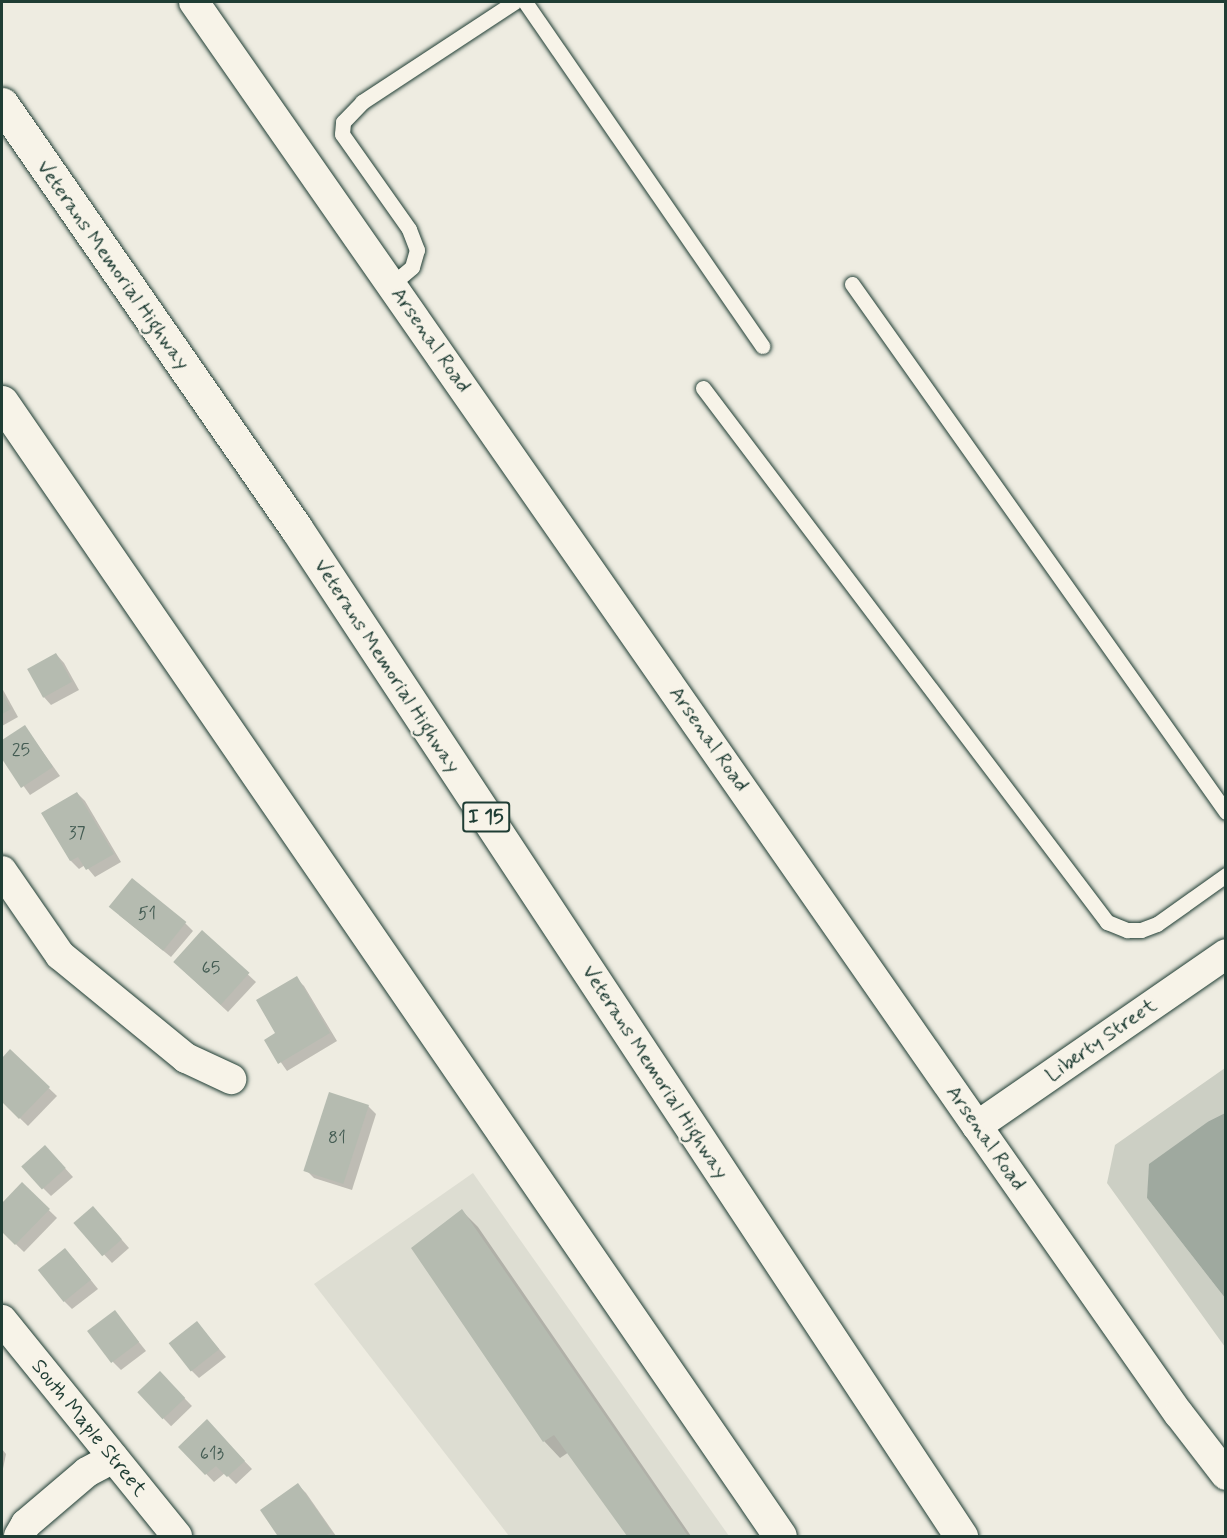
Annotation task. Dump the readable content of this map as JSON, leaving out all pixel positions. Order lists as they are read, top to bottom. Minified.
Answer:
{"streets":{"highway":["Veterans Memorial Highway","I 15"],"street":["Arsenal Road","Liberty Street","South Maple Street"]},"crossings":[["Arsenal Road","Liberty Street"]],"house_numbers":["25","37","51","65","81","613"]}
